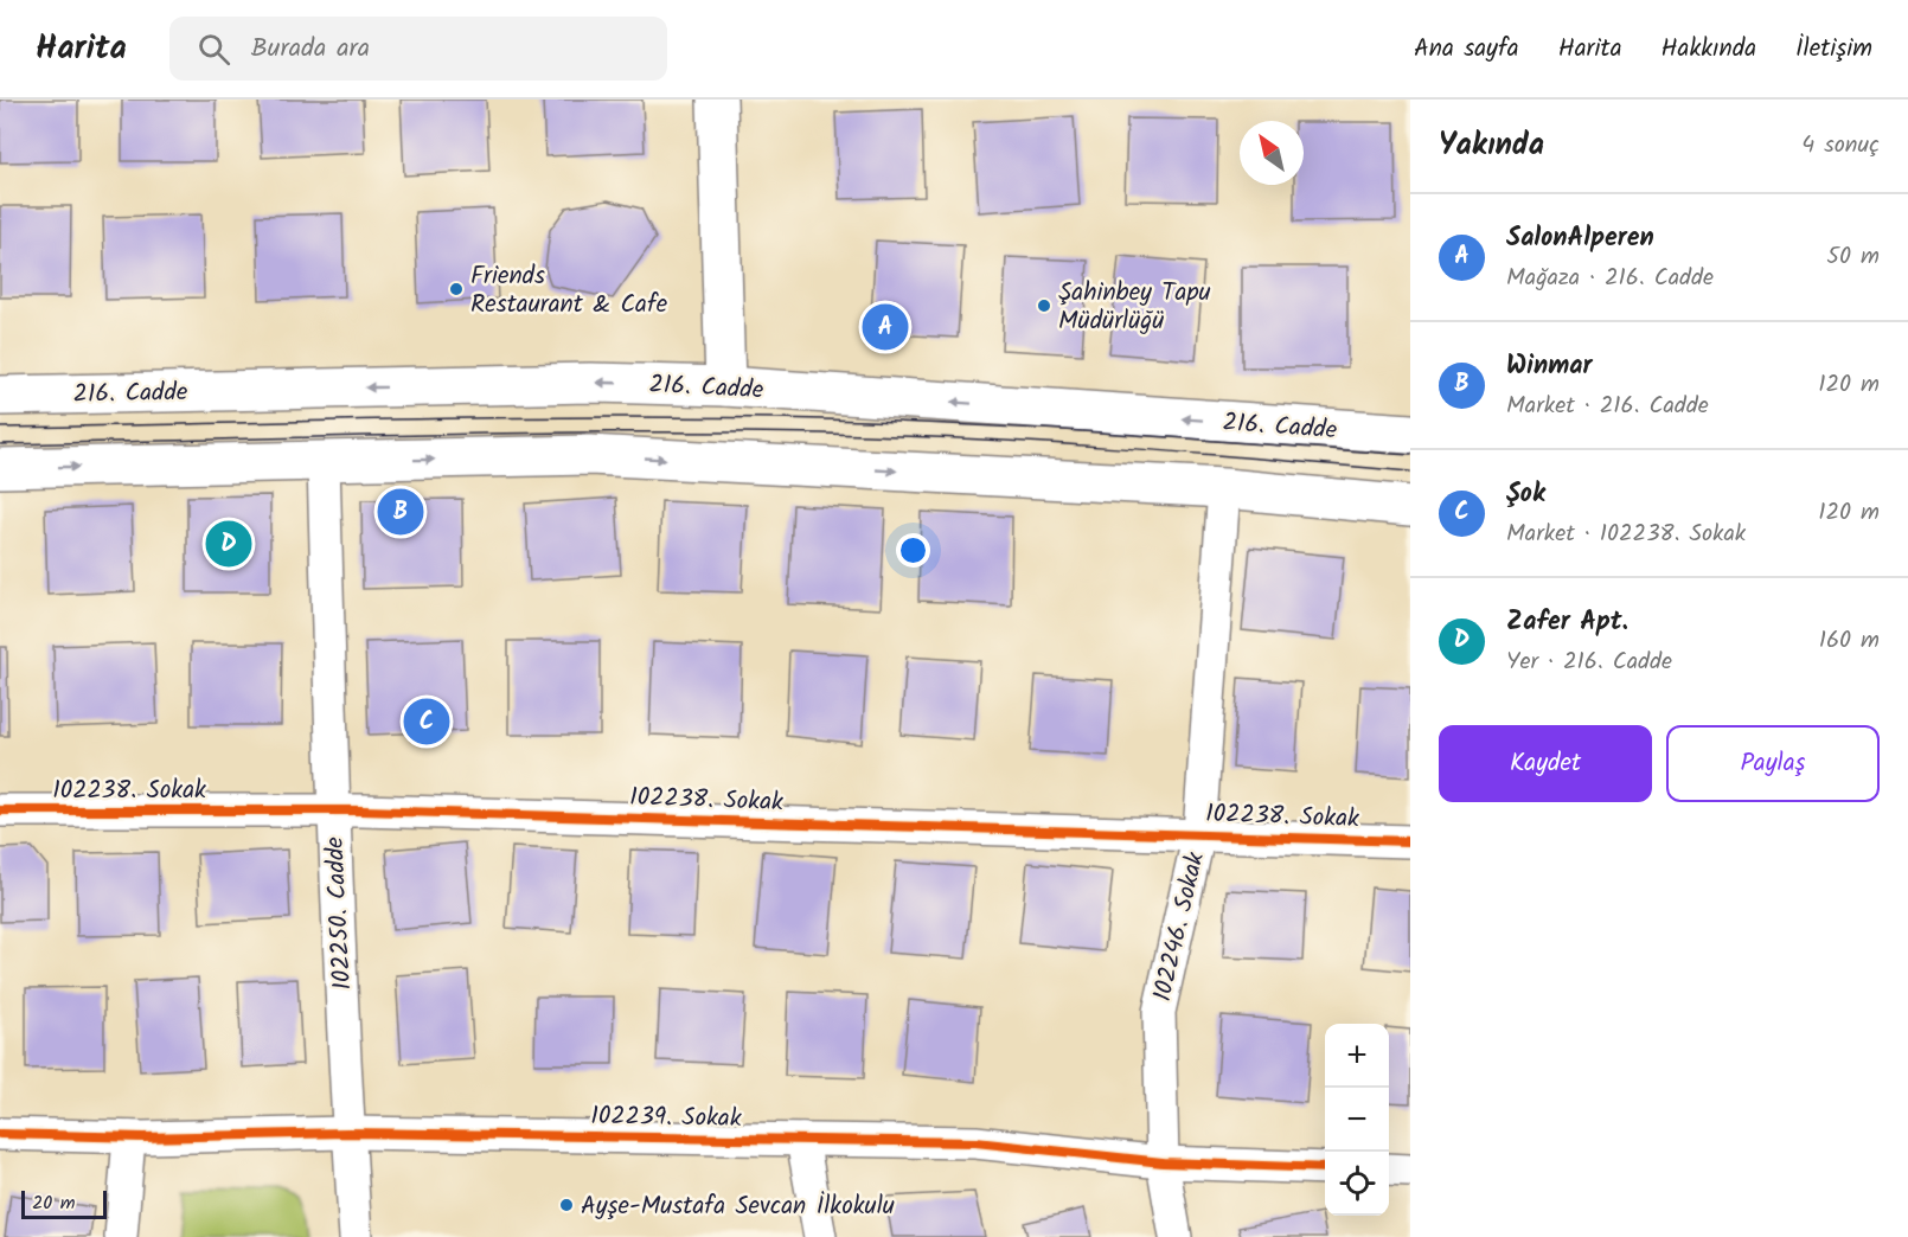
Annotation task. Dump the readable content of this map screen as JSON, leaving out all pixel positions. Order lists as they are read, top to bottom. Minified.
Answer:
{"streets":{"main road":["216. Cadde"],"street":["102238. Sokak","102250. Cadde","102246. Sokak","102239. Sokak"]},"crossings":[["102238. Sokak","102250. Cadde"],["102238. Sokak","102246. Sokak"],["102250. Cadde","102239. Sokak"],["102246. Sokak","102239. Sokak"]],"places":["Friends Restaurant & Cafe","Şahinbey Tapu Müdürlüğü","Ayşe-Mustafa Sevcan İlkokulu"],"scale_bar":"20 m","north":"top left","page":{"header":"Harita","search":"Burada ara","nav":["Ana sayfa","Harita","Hakkında","İletişim"],"heading":["Yakında","4 sonuç"],"list":[{"mark":"A","name":"SalonAlperen","note":"Mağaza · 216. Cadde","value":"50 m"},{"mark":"B","name":"Winmar","note":"Market · 216. Cadde","value":"120 m"},{"mark":"C","name":"Şok","note":"Market · 102238. Sokak","value":"120 m"},{"mark":"D","name":"Zafer Apt.","note":"Yer · 216. Cadde","value":"160 m"}],"pins":["A","B","D","C"],"buttons":["Kaydet","Paylaş"],"map_buttons":["+","−"],"scale":"20 m"}}
